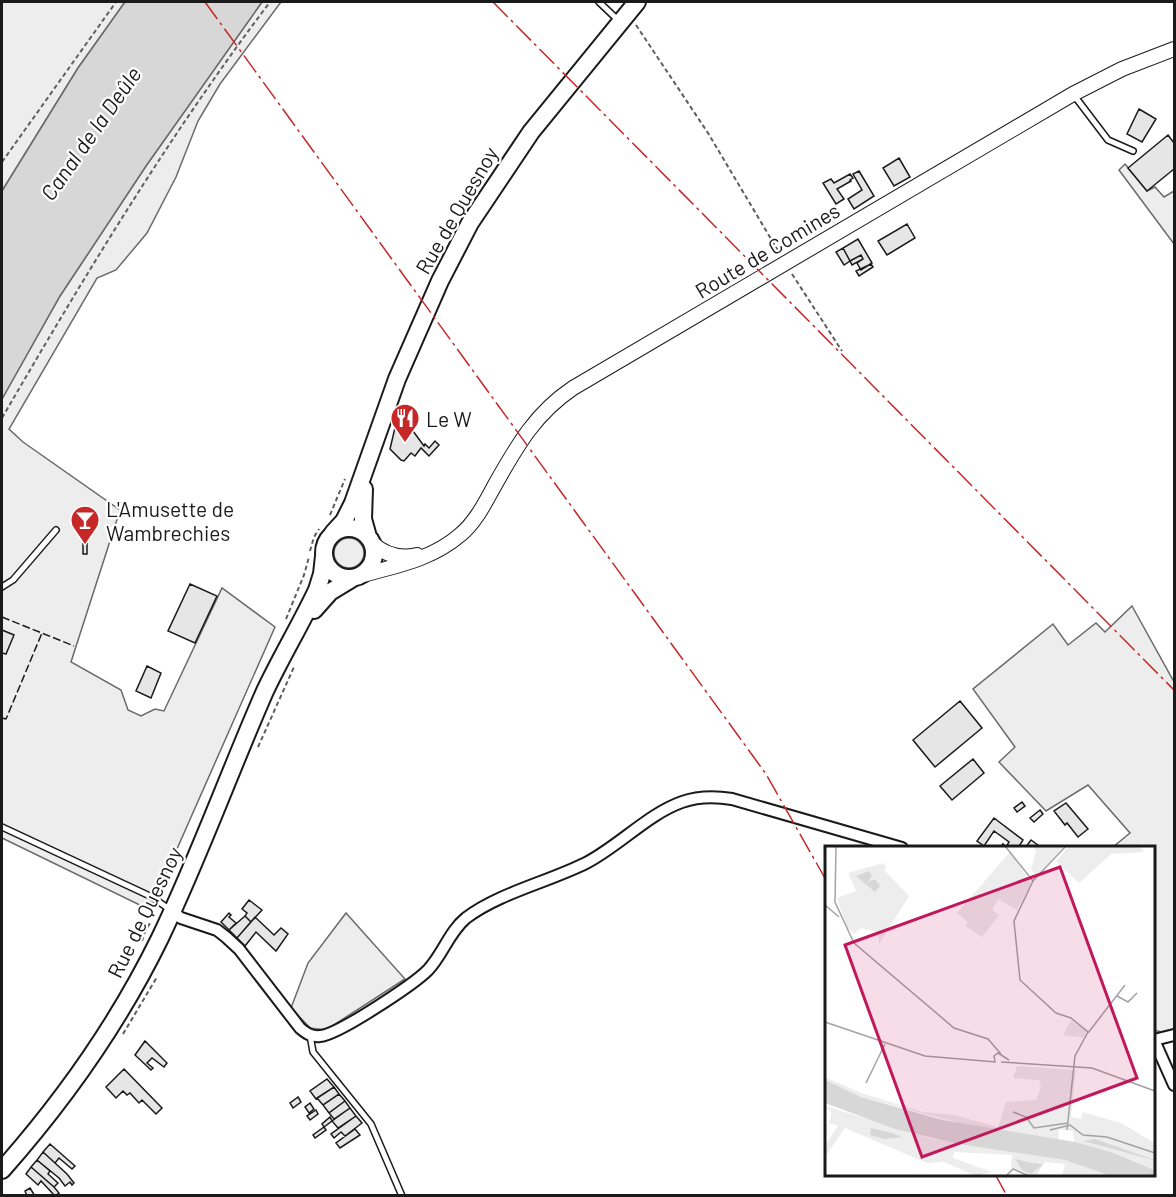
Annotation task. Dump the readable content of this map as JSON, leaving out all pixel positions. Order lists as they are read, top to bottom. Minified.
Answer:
{"streets":{"main road":["Rue de Quesnoy"],"street":["Route de Comines"]},"crossings":[["Rue de Quesnoy","Route de Comines"]],"water":["Canal de la Deûle"],"places":{"restaurant":["Le W"],"bar":["L'Amusette de Wambrechies"]}}
